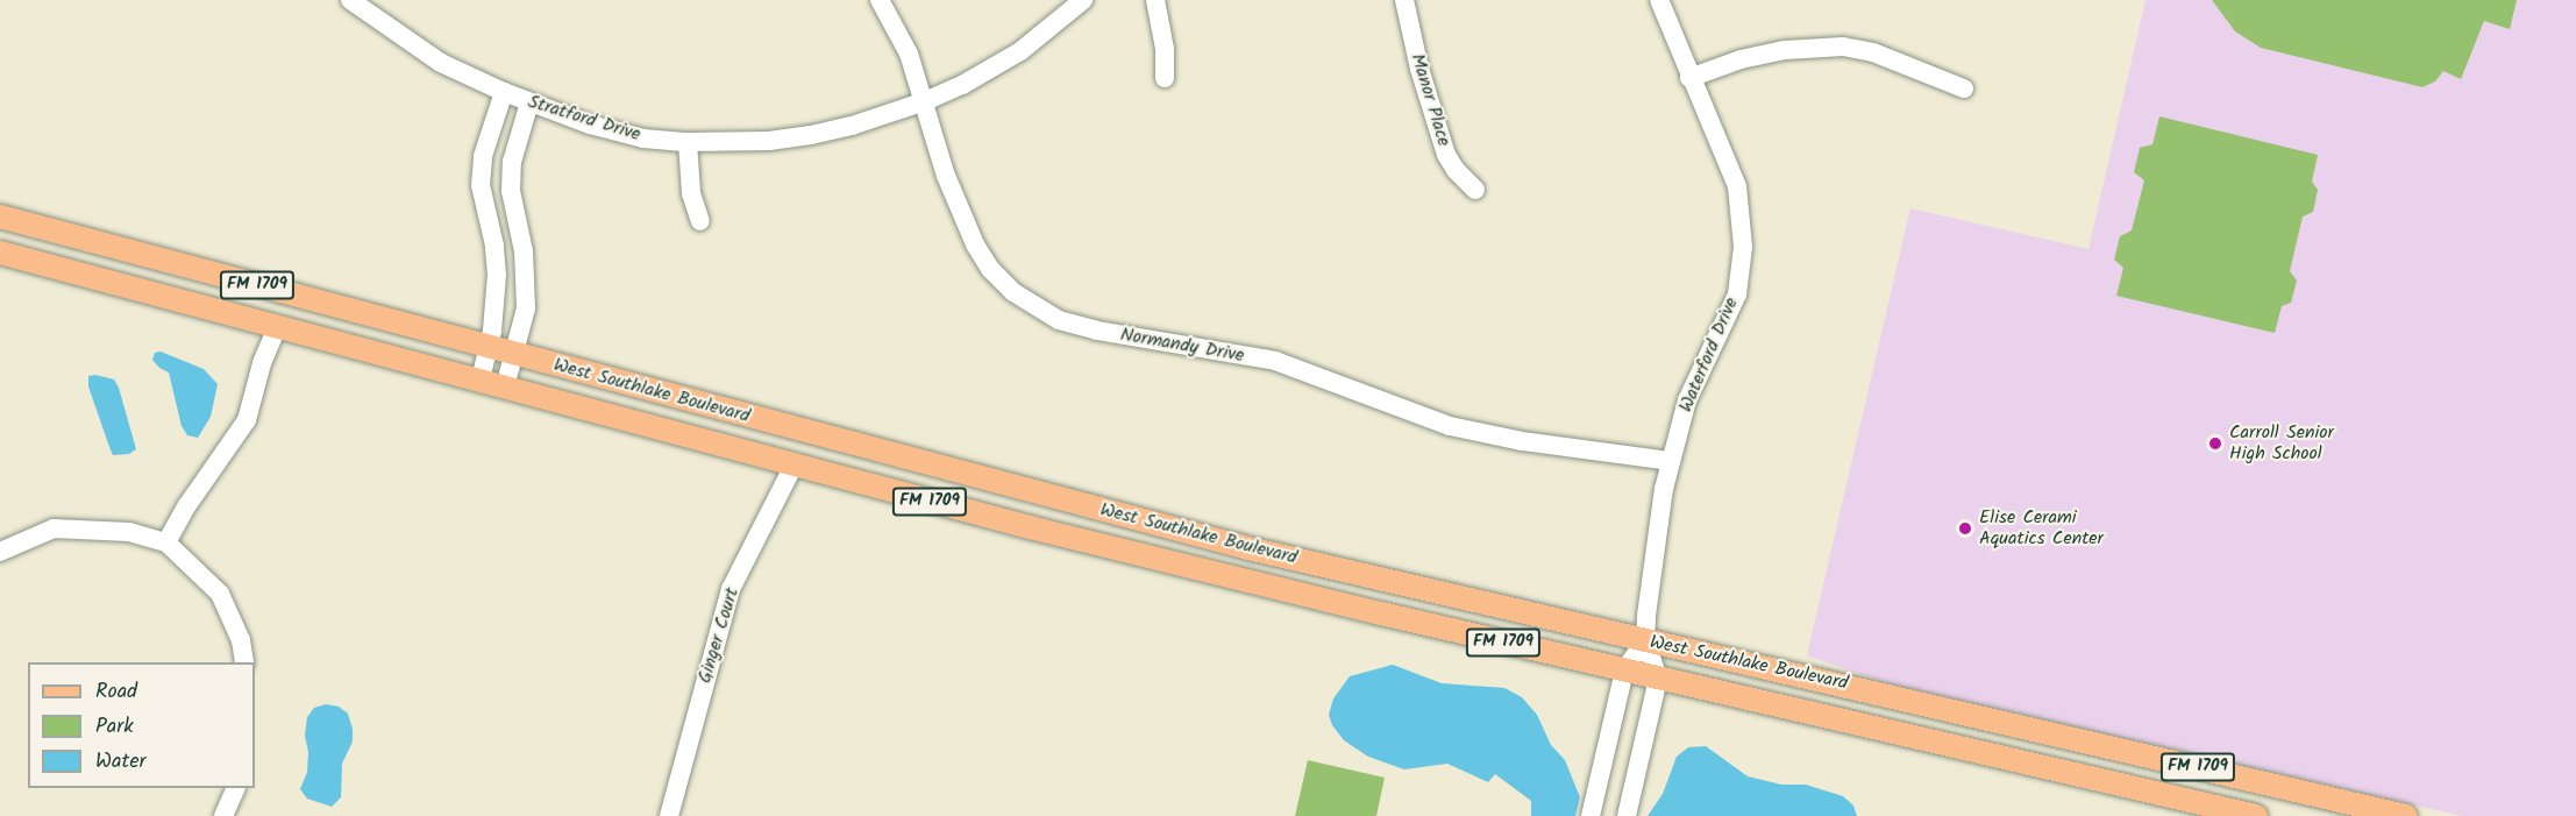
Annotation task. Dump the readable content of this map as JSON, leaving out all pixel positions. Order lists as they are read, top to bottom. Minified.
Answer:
{"streets":{"main road":["FM 1709","West Southlake Boulevard"],"street":["Manor Place","Stratford Drive","Normandy Drive","Waterford Drive","Ginger Court"]},"crossings":[["Stratford Drive","Normandy Drive"],["Normandy Drive","Waterford Drive"],["Waterford Drive","West Southlake Boulevard"],["West Southlake Boulevard","Ginger Court"]],"places":["Carroll Senior High School","Elise Cerami Aquatics Center"],"legend":["Road","Park","Water"]}
